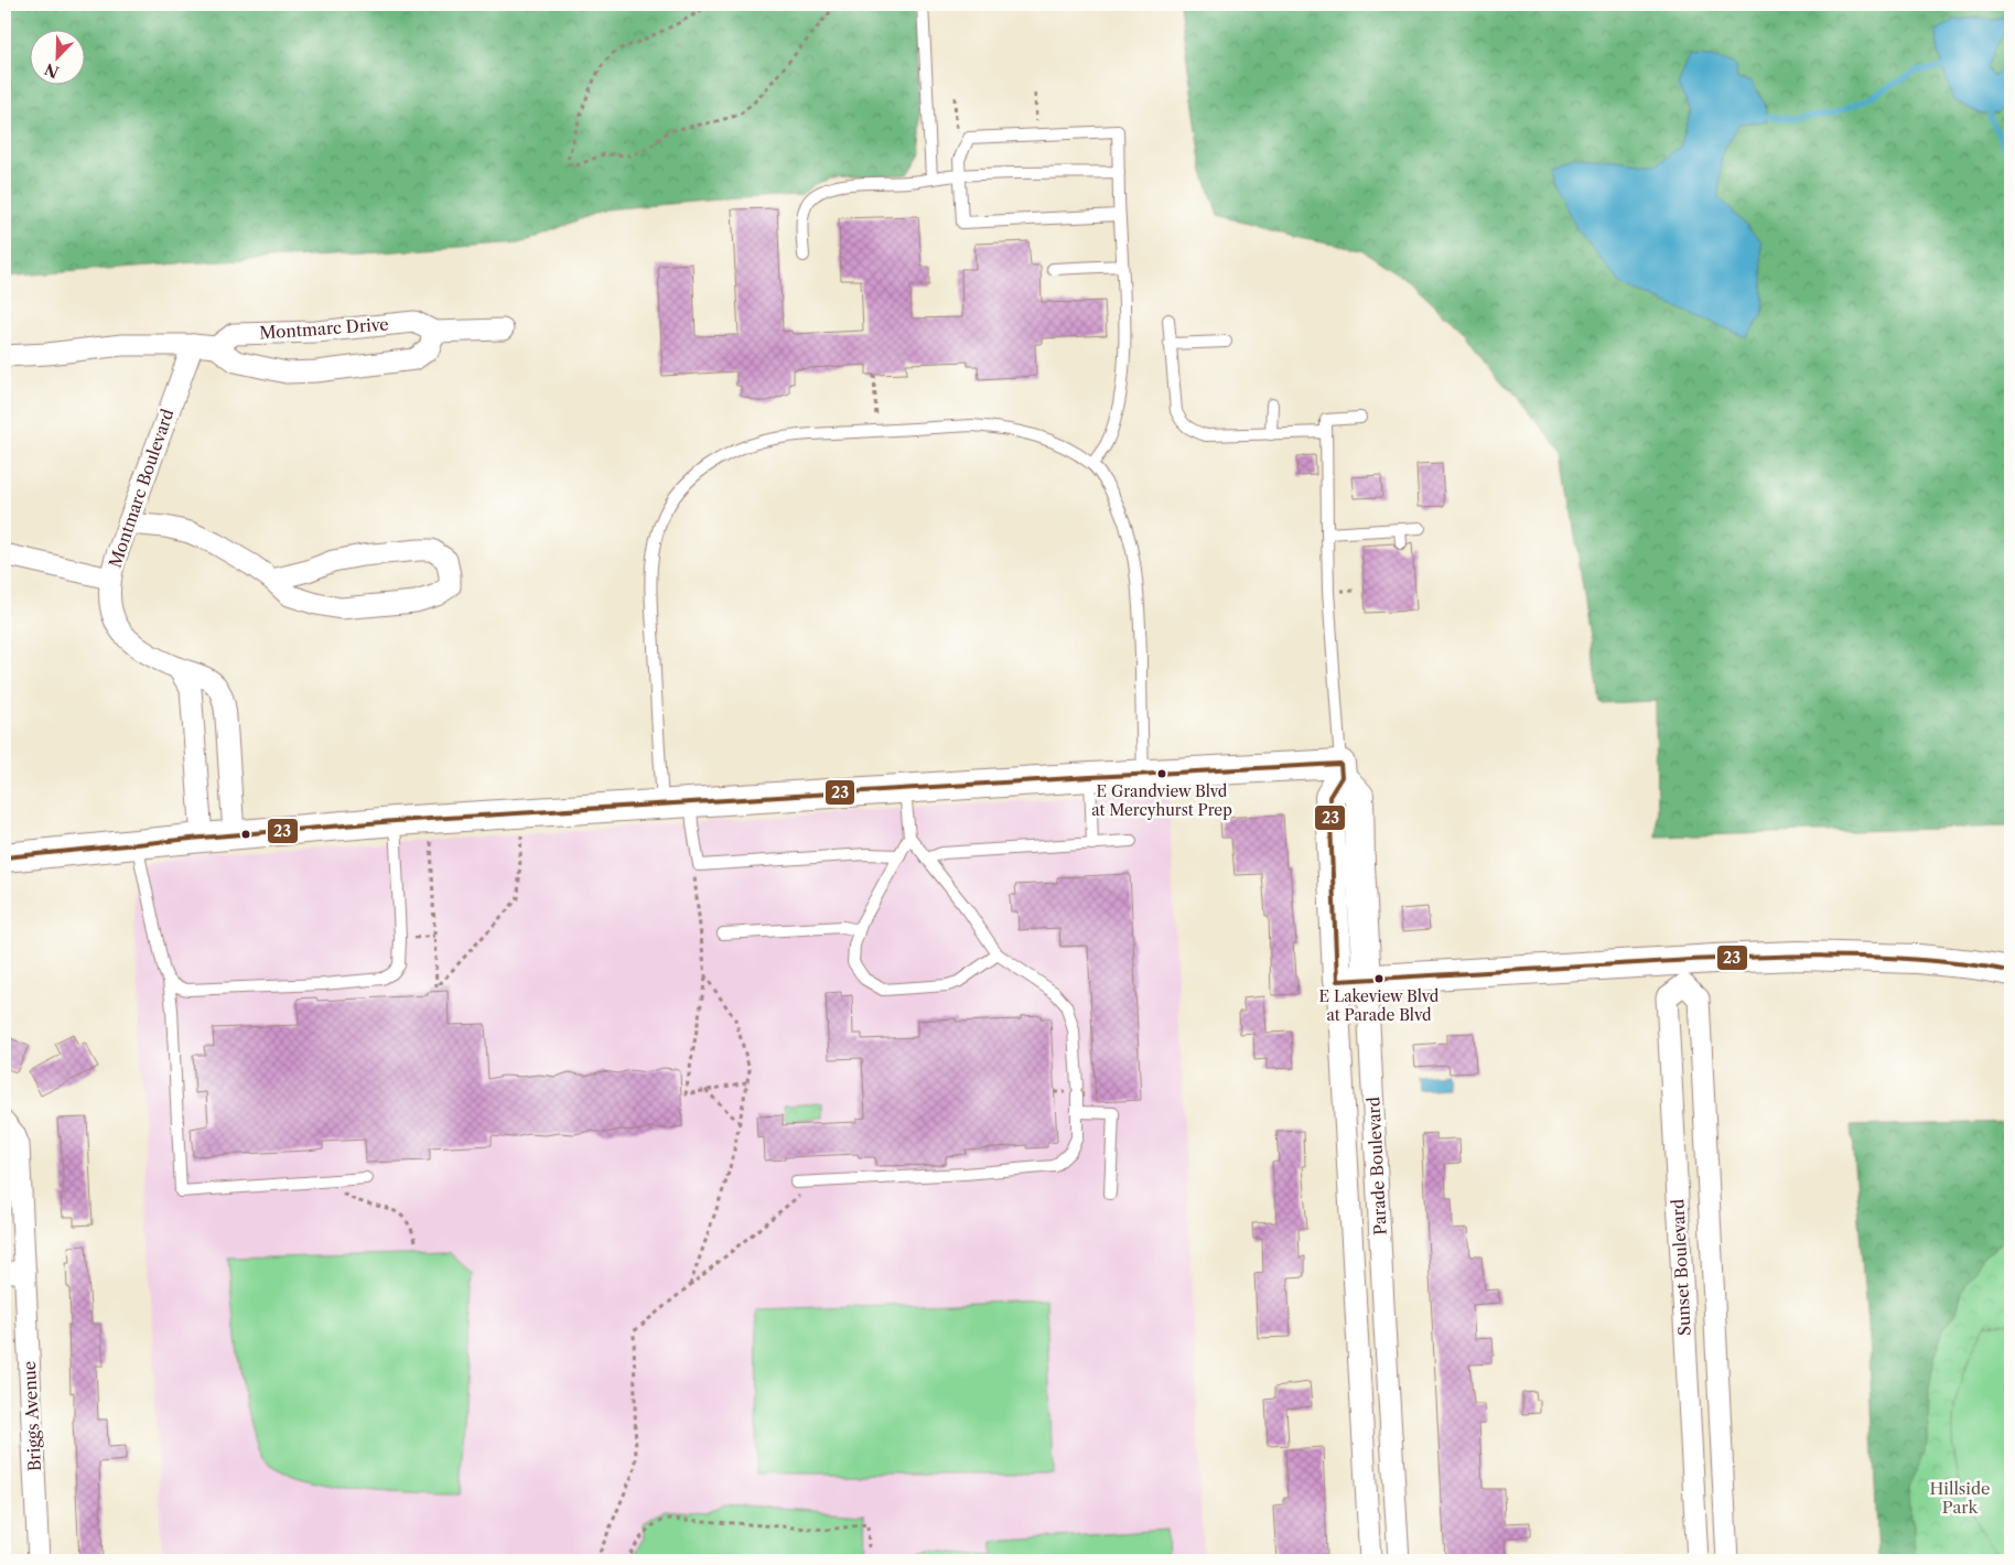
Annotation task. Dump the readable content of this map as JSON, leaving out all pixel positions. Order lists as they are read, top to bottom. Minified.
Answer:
{"streets":{"street":["Montmarc Drive","Montmarc Boulevard","Parade Boulevard","Sunset Boulevard","Briggs Avenue"]},"crossings":[["Montmarc Drive","Montmarc Boulevard"]],"parks":["Hillside Park"],"places":["E Grandview Blvd at Mercyhurst Prep","E Lakeview Blvd at Parade Blvd"],"lines":["transit line 23"],"north":"bottom left"}
